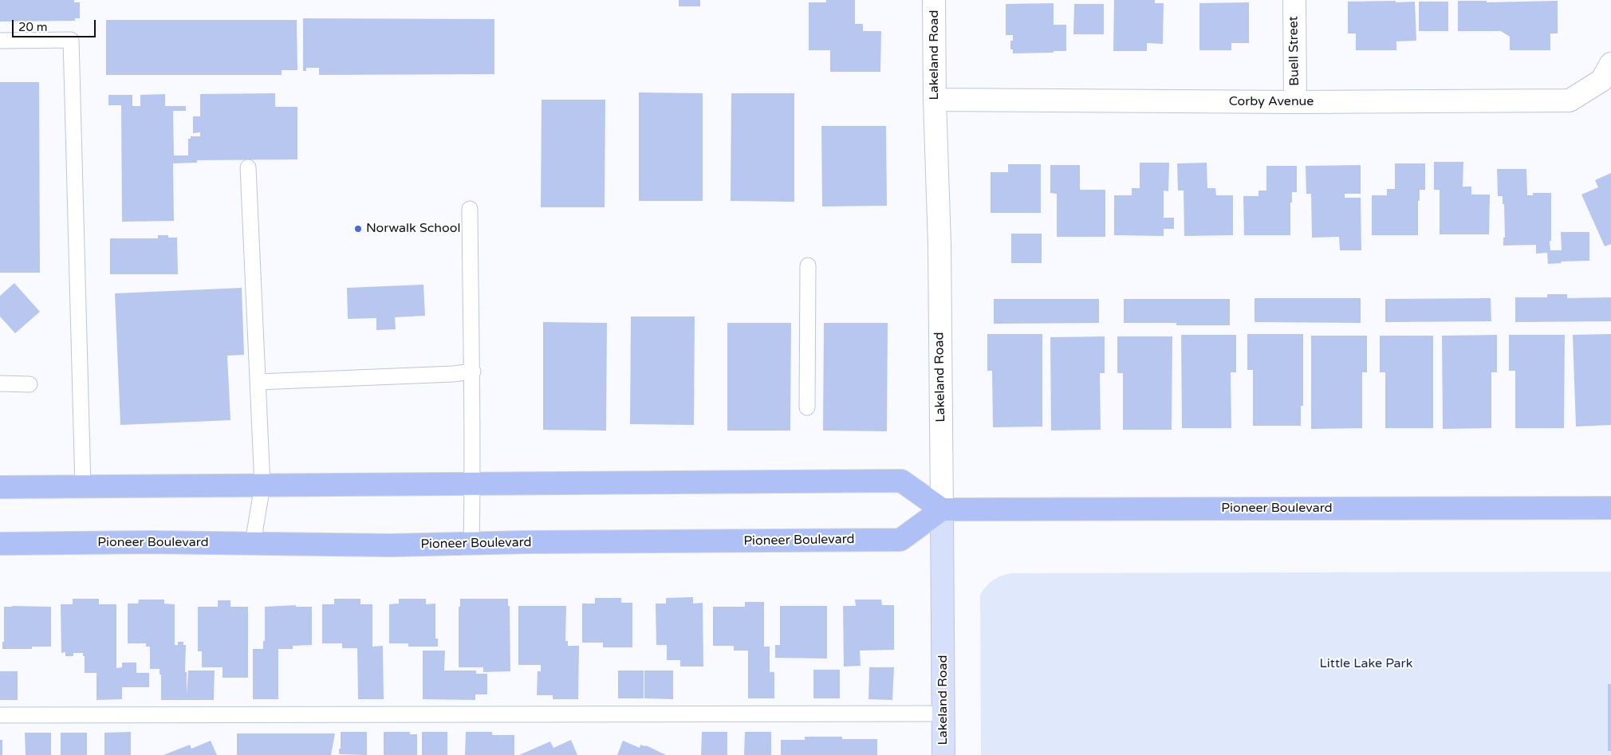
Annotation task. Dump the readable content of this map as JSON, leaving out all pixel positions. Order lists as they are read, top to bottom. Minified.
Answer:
{"streets":{"main road":["Pioneer Boulevard"],"street":["Buell Street","Lakeland Road","Corby Avenue"]},"crossings":[["Buell Street","Corby Avenue"],["Lakeland Road","Corby Avenue"],["Lakeland Road","Pioneer Boulevard"]],"parks":["Little Lake Park"],"places":["Norwalk School"],"scale_bar":"20 m"}
